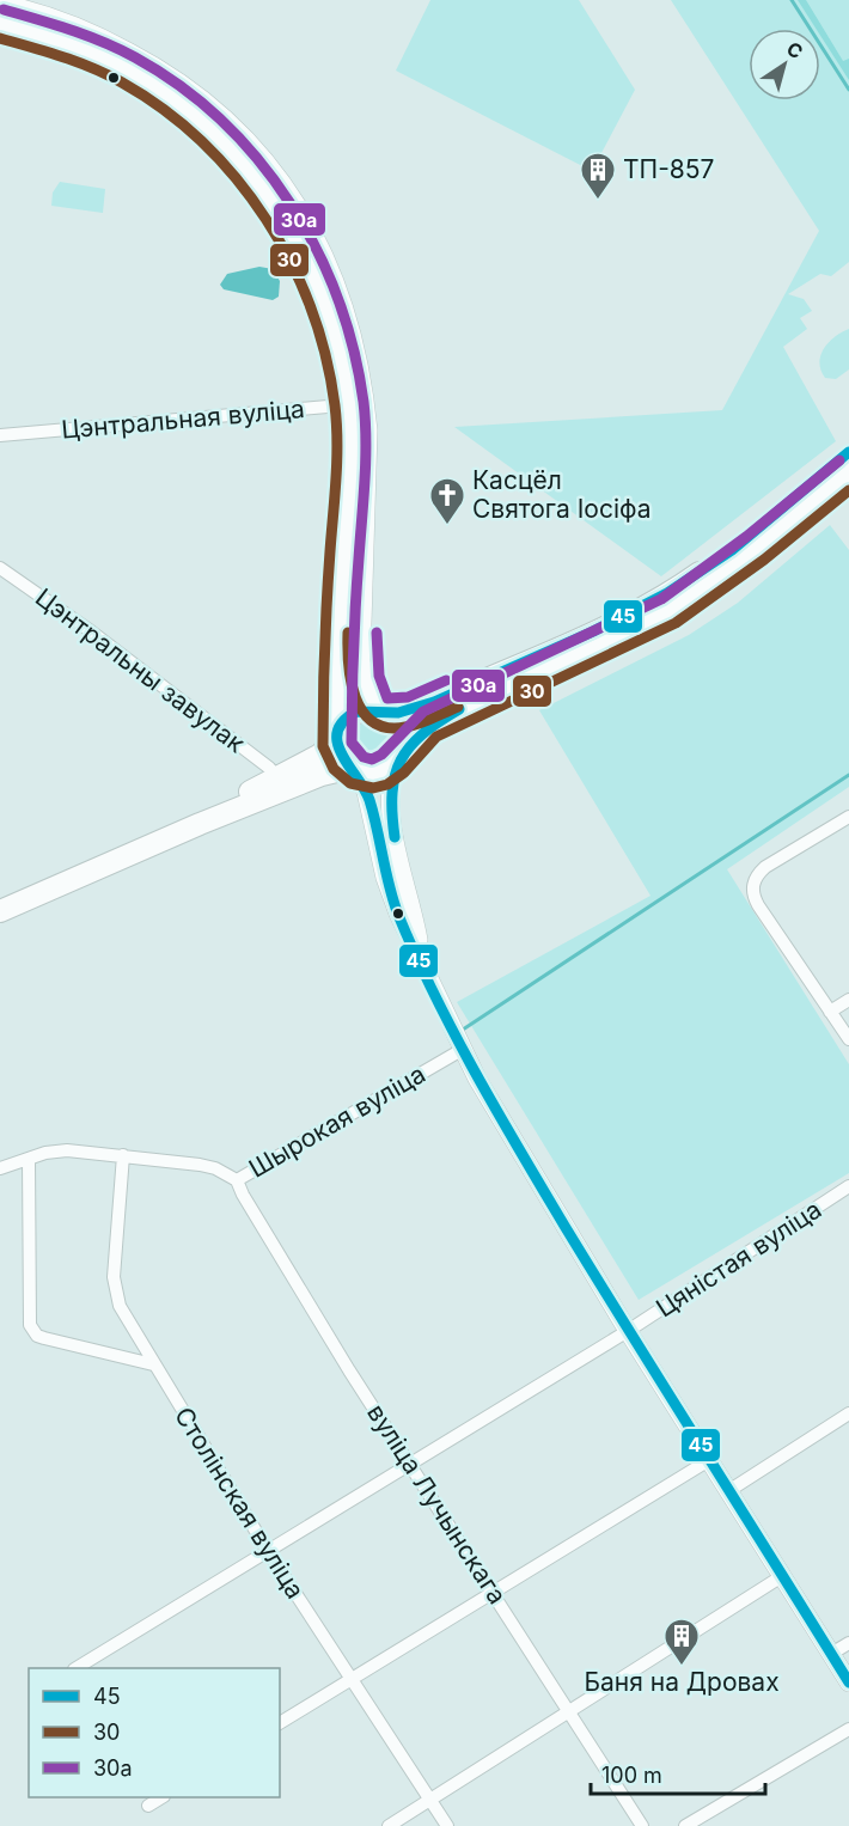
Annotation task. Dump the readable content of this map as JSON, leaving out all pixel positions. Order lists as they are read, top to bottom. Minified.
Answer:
{"streets":{"street":["Цэнтральная вуліца","Цэнтральны завулак","Шырокая вуліца","Цяністая вуліца","Столінская вуліца","вуліца Лучынскага"]},"crossings":[["Шырокая вуліца","Столінская вуліца"],["Шырокая вуліца","вуліца Лучынскага"],["Цяністая вуліца","Столінская вуліца"],["Цяністая вуліца","вуліца Лучынскага"]],"places":{"building":["ТП-857","Баня на Дровах"],"church":["Касцёл Святога Іосіфа"]},"lines":["transit line 30а","transit line 30","transit line 45"],"legend":["45","30","30а"],"scale_bar":"100 m","north":"top right"}
